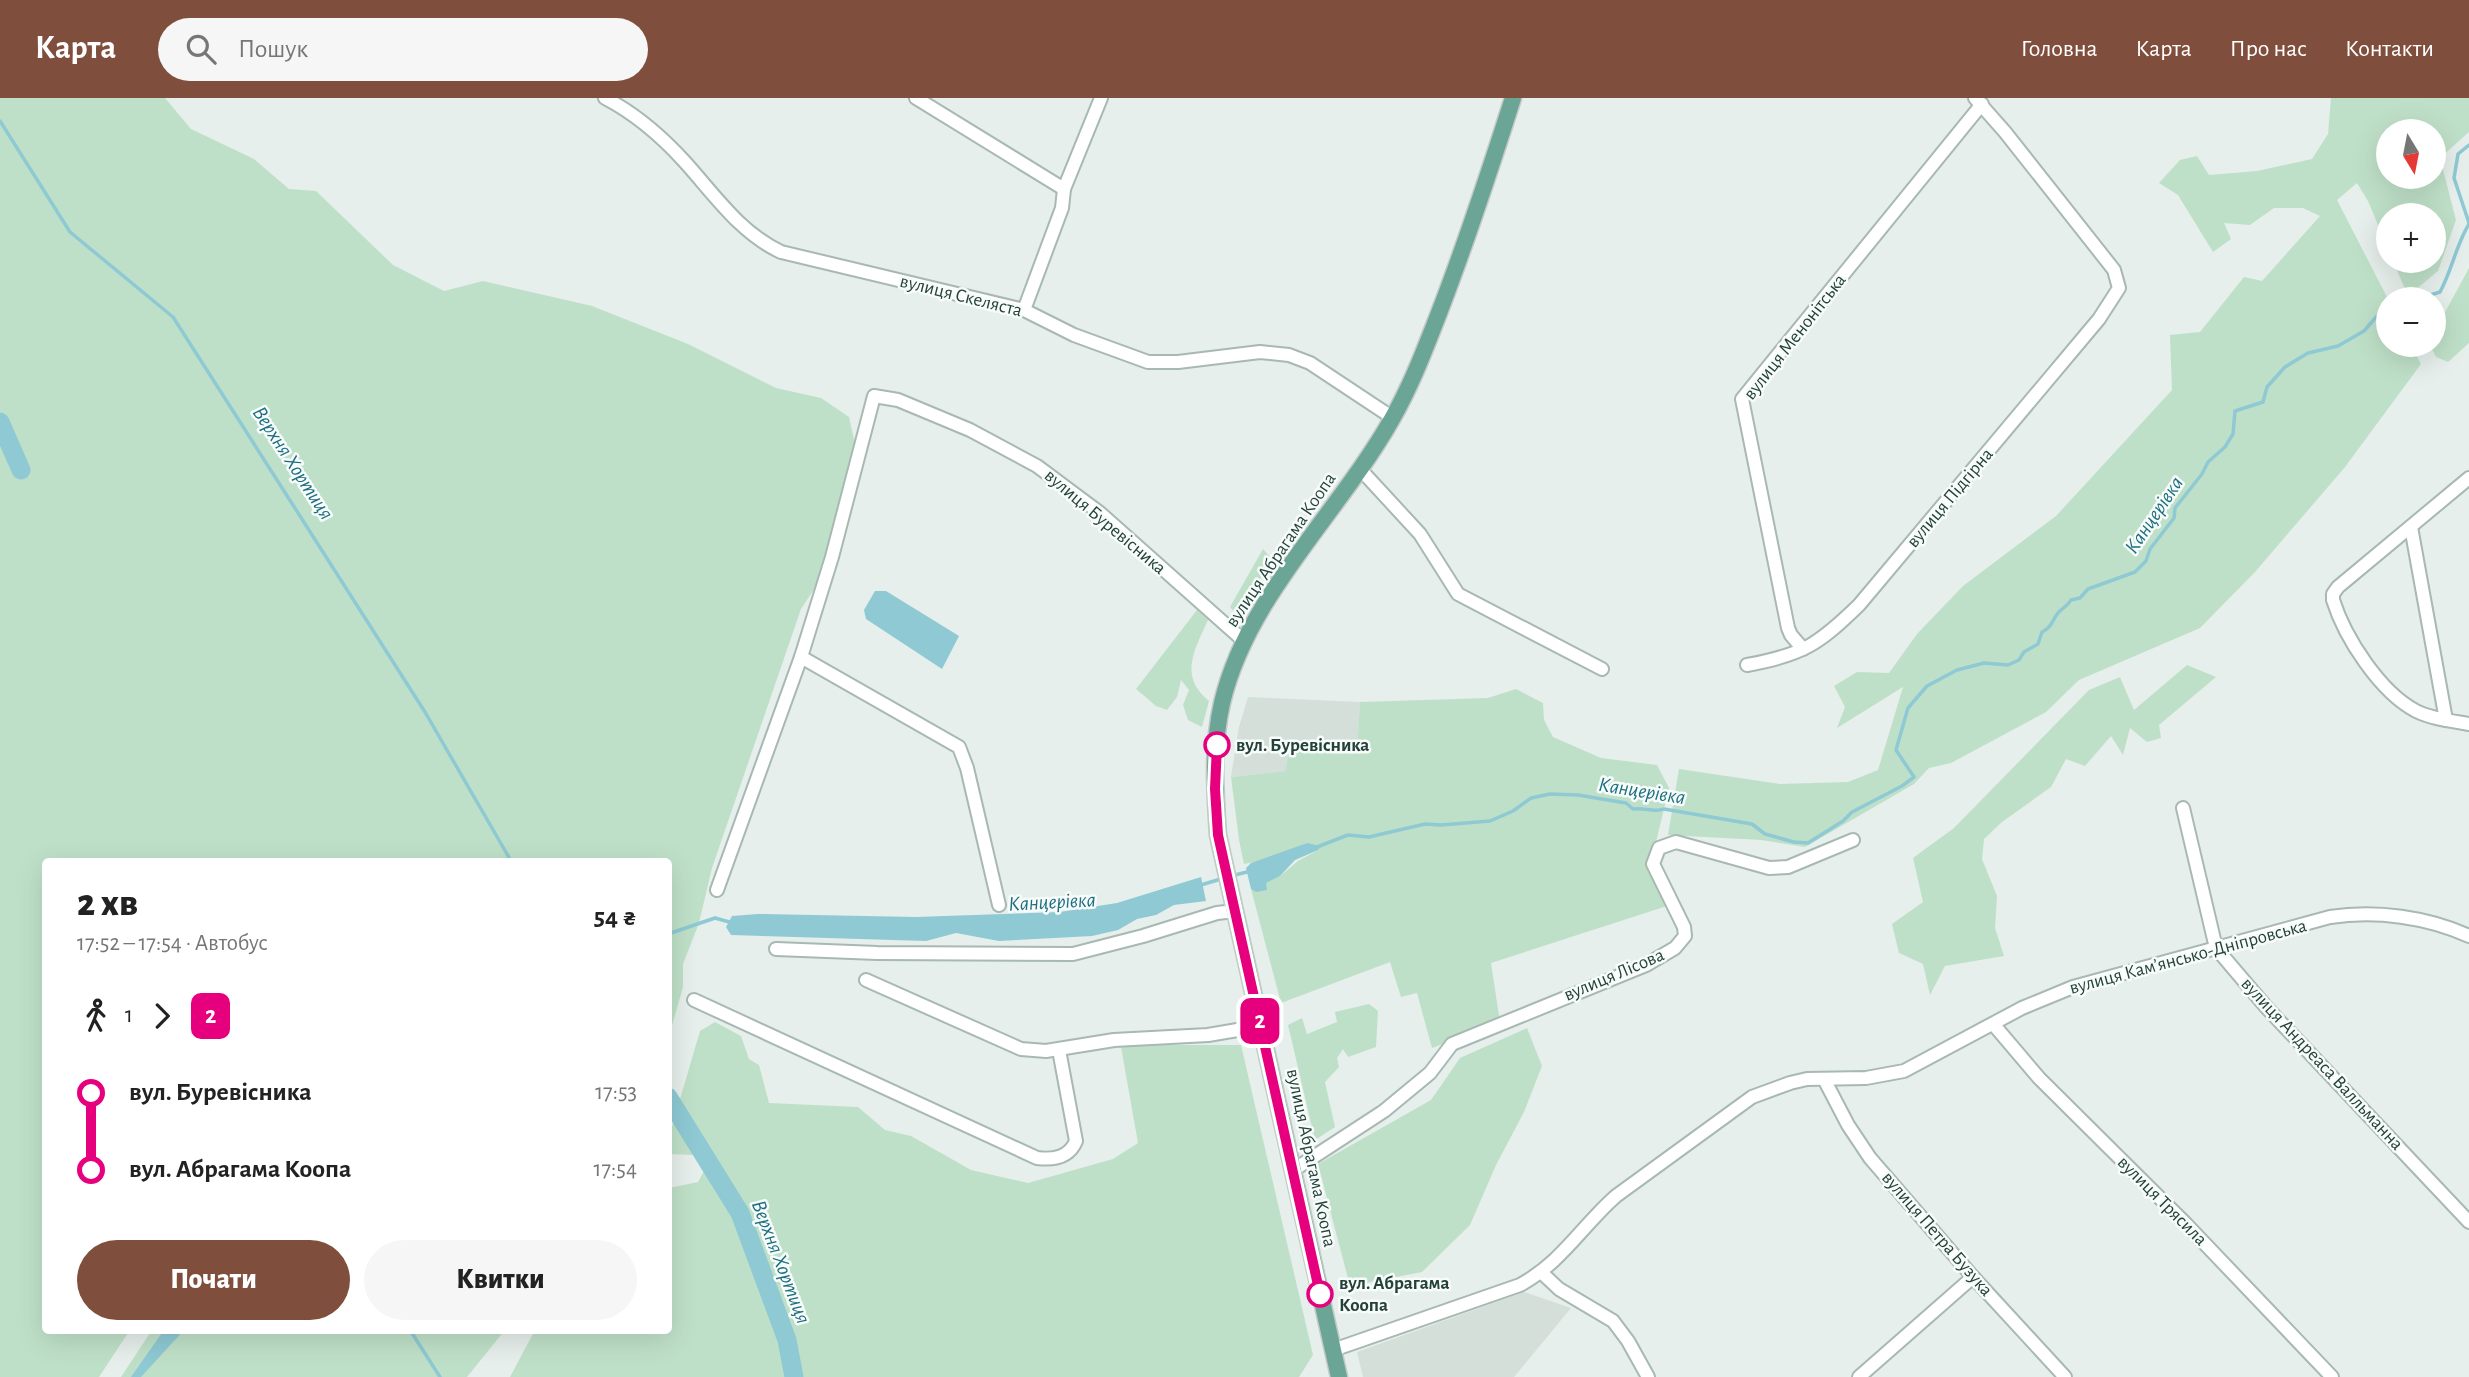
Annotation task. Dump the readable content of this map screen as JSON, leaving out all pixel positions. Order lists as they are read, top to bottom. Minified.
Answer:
{"streets":{"main road":["вулиця Абрагама Коопа"],"street":["вулиця Скеляста","вулиця Менонітська","вулиця Підгірна","вулиця Буревісника","вулиця Кам’янсько-Дніпровська","вулиця Лісова","вулиця Андреаса Валльманна","вулиця Трясила","вулиця Петра Бузука"]},"crossings":[["вулиця Скеляста","вулиця Абрагама Коопа"],["вулиця Менонітська","вулиця Підгірна"],["вулиця Буревісника","вулиця Абрагама Коопа"],["вулиця Абрагама Коопа","вулиця Кам’янсько-Дніпровська"],["вулиця Абрагама Коопа","вулиця Лісова"],["вулиця Кам’янсько-Дніпровська","вулиця Андреаса Валльманна"],["вулиця Кам’янсько-Дніпровська","вулиця Трясила"],["вулиця Кам’янсько-Дніпровська","вулиця Петра Бузука"]],"water":["Верхня Хортиця","Канцерівка"],"places":["вул. Буревісника","вул. Абрагама Коопа"],"lines":["bus line 2"],"north":"bottom","page":{"header":"Карта","search":"Пошук","nav":["Головна","Карта","Про нас","Контакти"],"on_map":"2","map_buttons":["+","−"],"heading":["2 хв","17:52 – 17:54 · Автобус","54 ₴"],"legs":["1","2"],"list":[{"name":"вул. Буревісника","value":"17:53"},{"name":"вул. Абрагама Коопа","value":"17:54"}],"buttons":["Почати","Квитки"]}}
